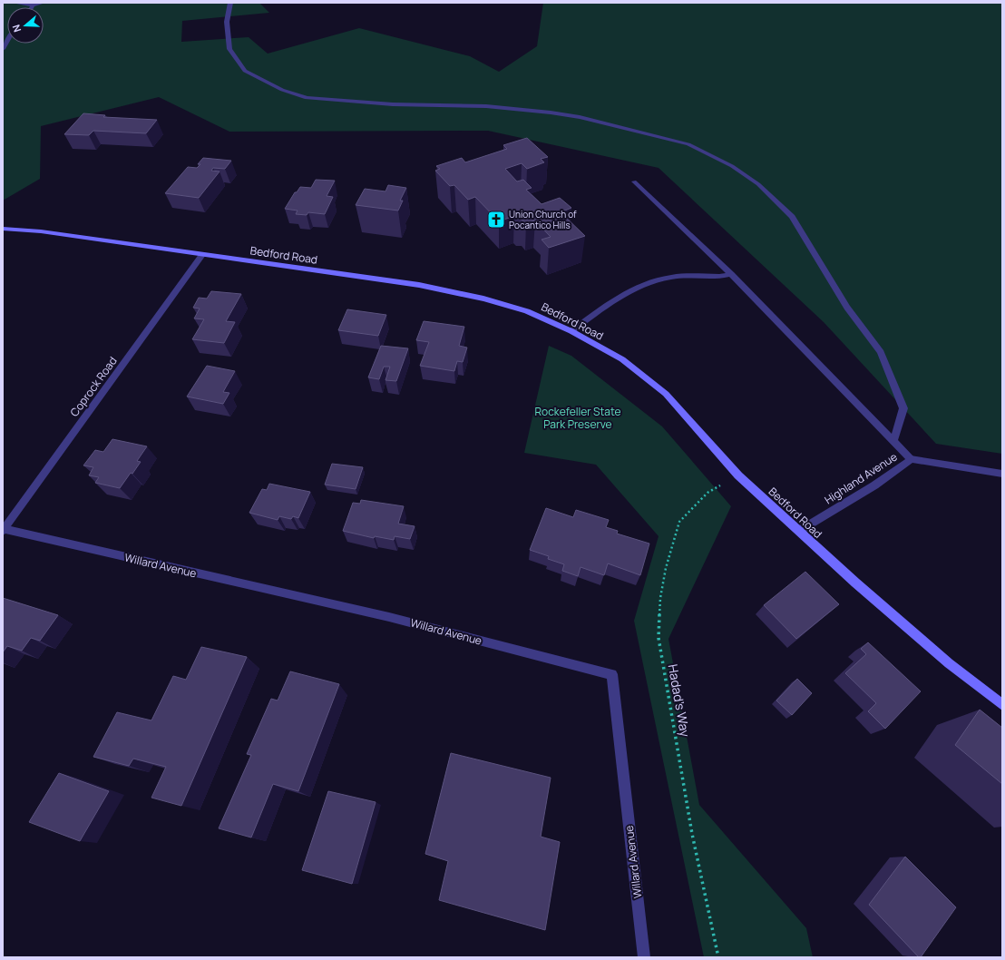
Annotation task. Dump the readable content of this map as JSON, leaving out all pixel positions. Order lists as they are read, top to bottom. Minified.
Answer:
{"streets":{"main road":["Bedford Road"],"street":["Coprock Road","Highland Avenue","Willard Avenue"],"path":["Hadad's Way"]},"crossings":[["Bedford Road","Coprock Road"],["Bedford Road","Highland Avenue"],["Bedford Road","Hadad's Way"],["Coprock Road","Willard Avenue"]],"parks":["Rockefeller State Park Preserve"],"places":{"church":["Union Church of Pocantico Hills"]},"north":"left"}
